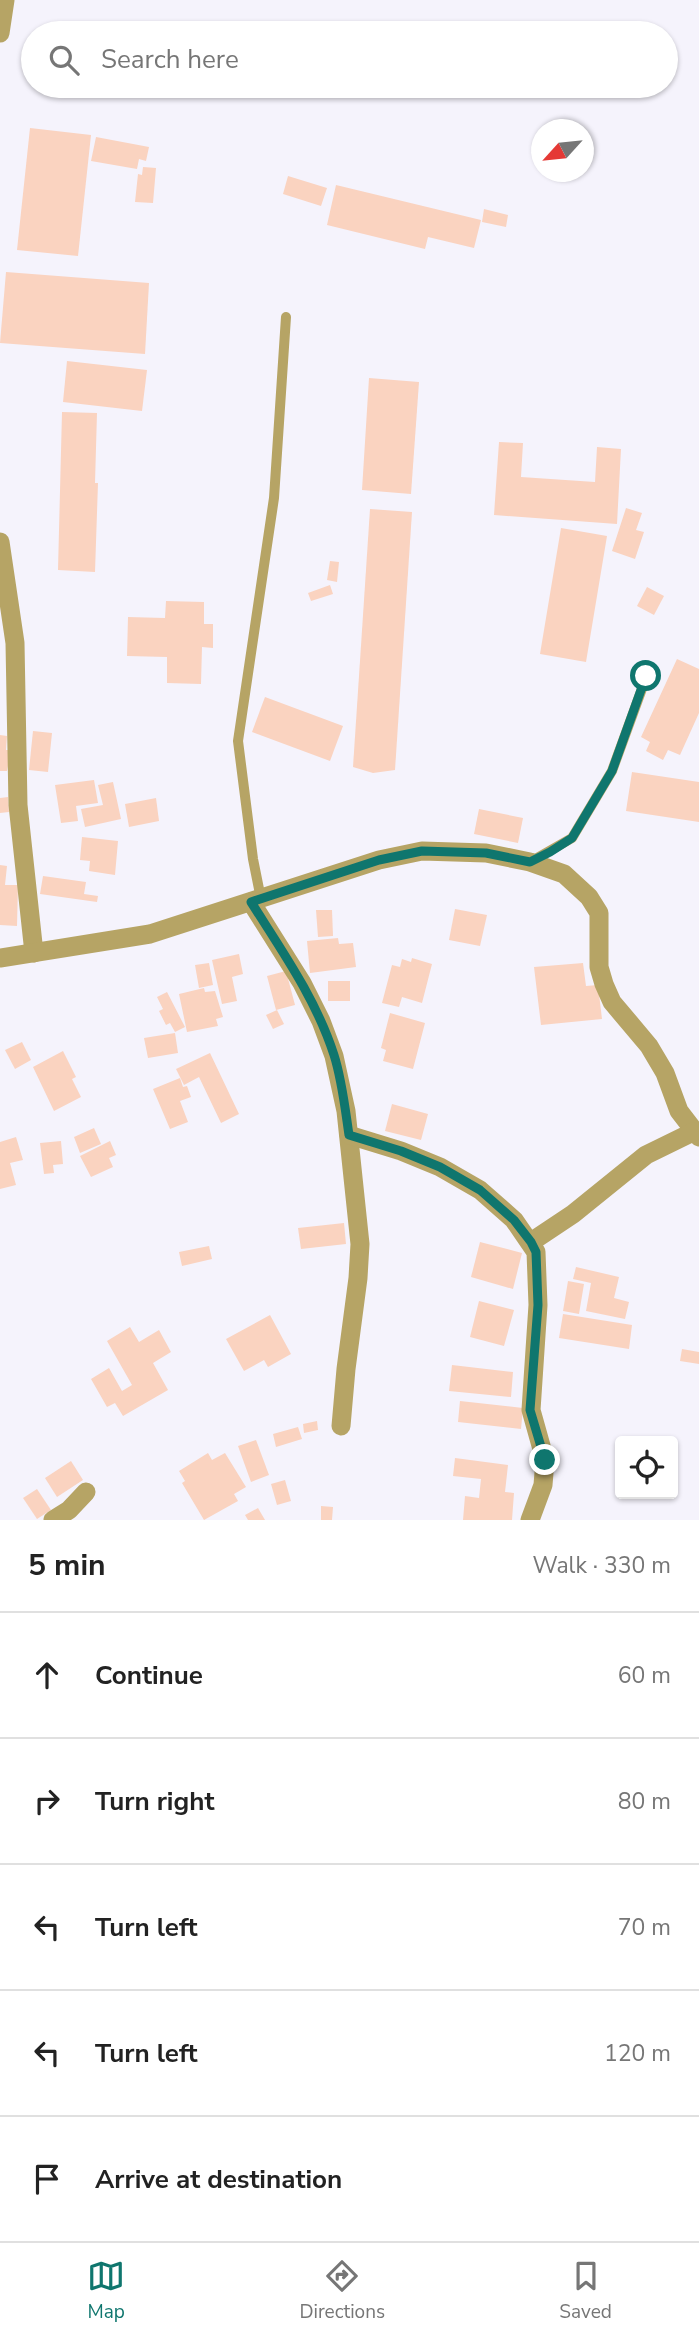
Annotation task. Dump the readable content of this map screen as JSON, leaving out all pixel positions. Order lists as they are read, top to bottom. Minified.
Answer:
{"north":"bottom left","page":{"search":"Search here","heading":["5 min","Walk · 330 m"],"list":[["Continue","60 m"],["Turn right","80 m"],["Turn left","70 m"],["Turn left","120 m"],"Arrive at destination"],"nav":["Map","Directions","Saved"]}}
